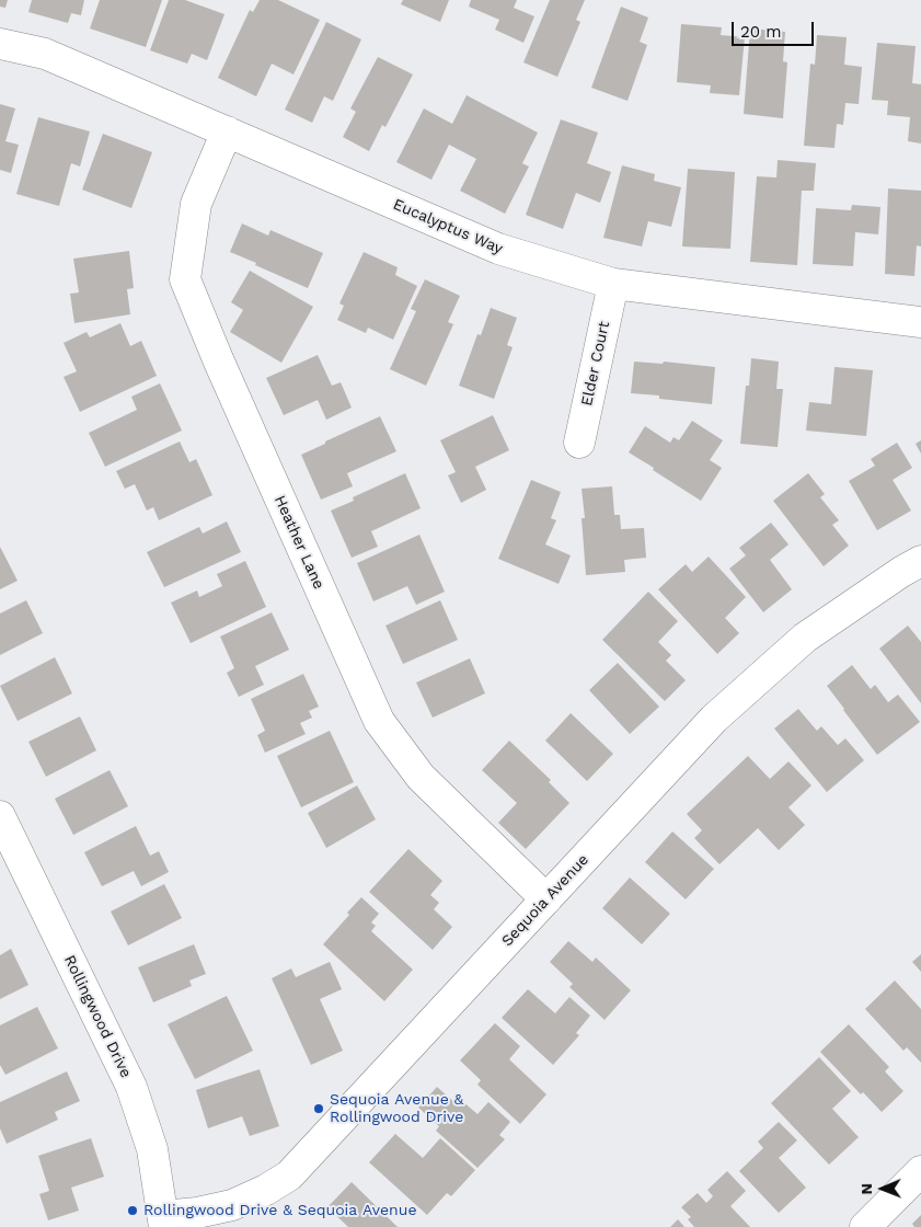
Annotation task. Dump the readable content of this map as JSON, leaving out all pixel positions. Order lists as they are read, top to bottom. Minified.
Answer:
{"streets":{"street":["Eucalyptus Way","Elder Court","Heather Lane","Sequoia Avenue","Rollingwood Drive"]},"crossings":[["Eucalyptus Way","Elder Court"],["Eucalyptus Way","Heather Lane"],["Heather Lane","Sequoia Avenue"],["Sequoia Avenue","Rollingwood Drive"]],"places":["Sequoia Avenue & Rollingwood Drive","Rollingwood Drive & Sequoia Avenue"],"scale_bar":"20 m","north":"left"}
